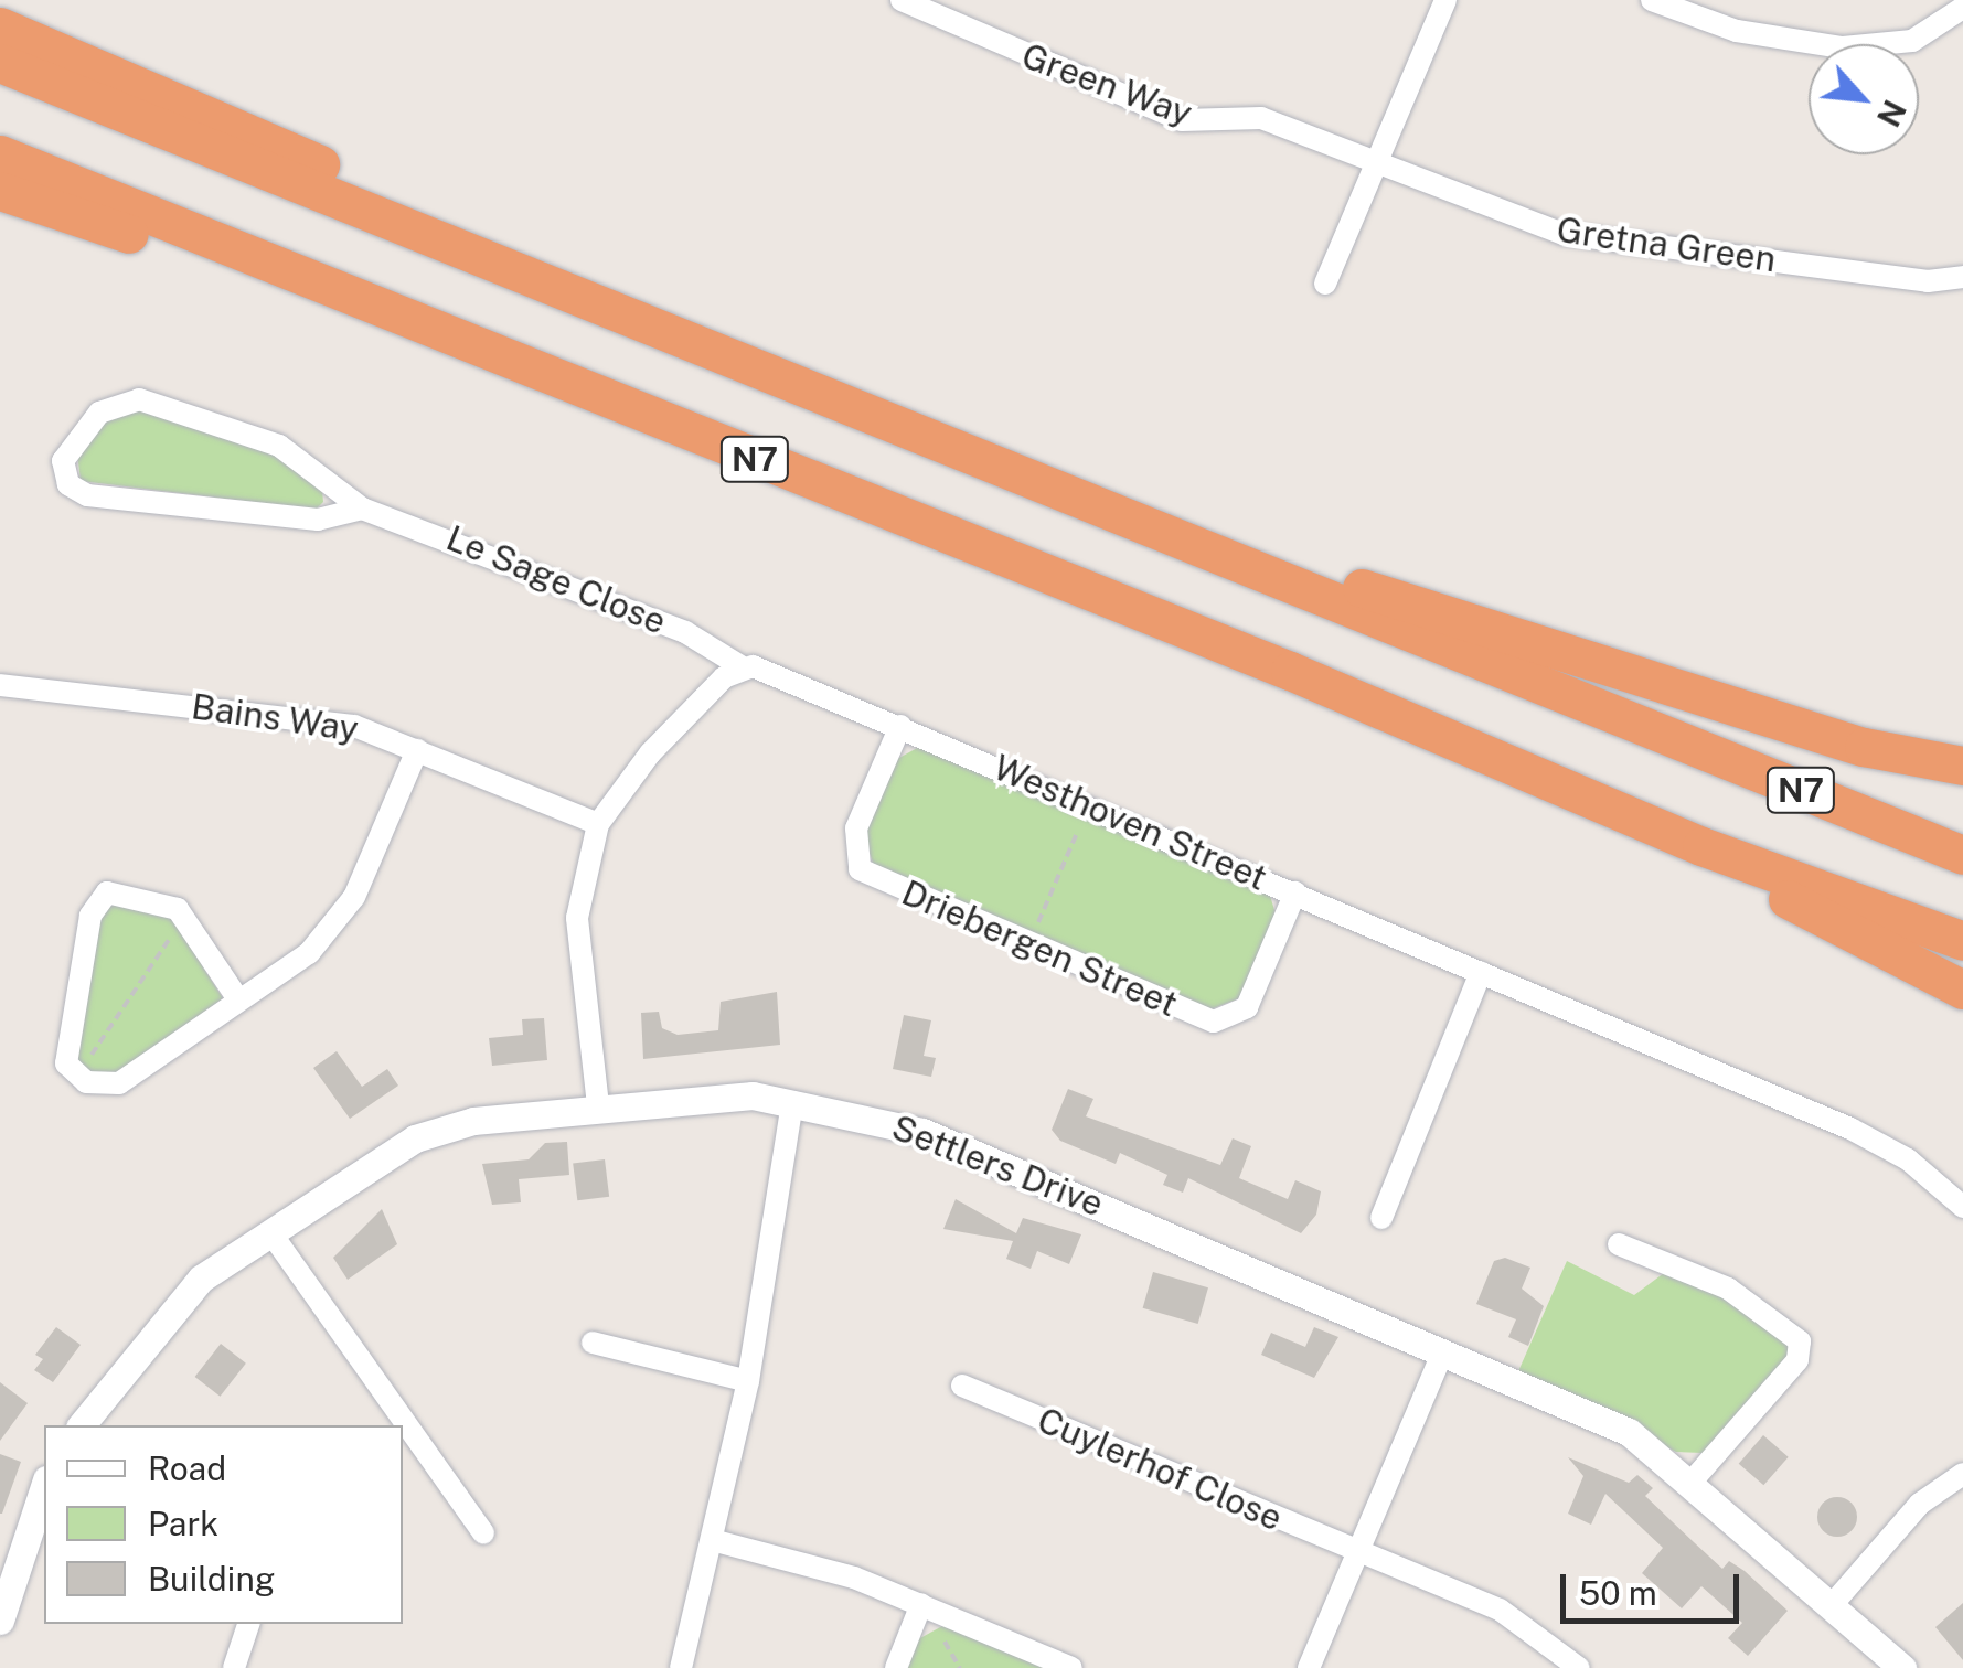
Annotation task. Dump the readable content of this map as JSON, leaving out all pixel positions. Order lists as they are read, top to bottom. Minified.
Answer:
{"streets":{"highway":["N7"],"street":["Green Way","Gretna Green","Le Sage Close","Bains Way","Westhoven Street","Driebergen Street","Settlers Drive","Cuylerhof Close"]},"crossings":[["Green Way","Gretna Green"],["Le Sage Close","Westhoven Street"],["Westhoven Street","Driebergen Street"]],"legend":["Road","Park","Building"],"scale_bar":"50 m","north":"bottom right"}
